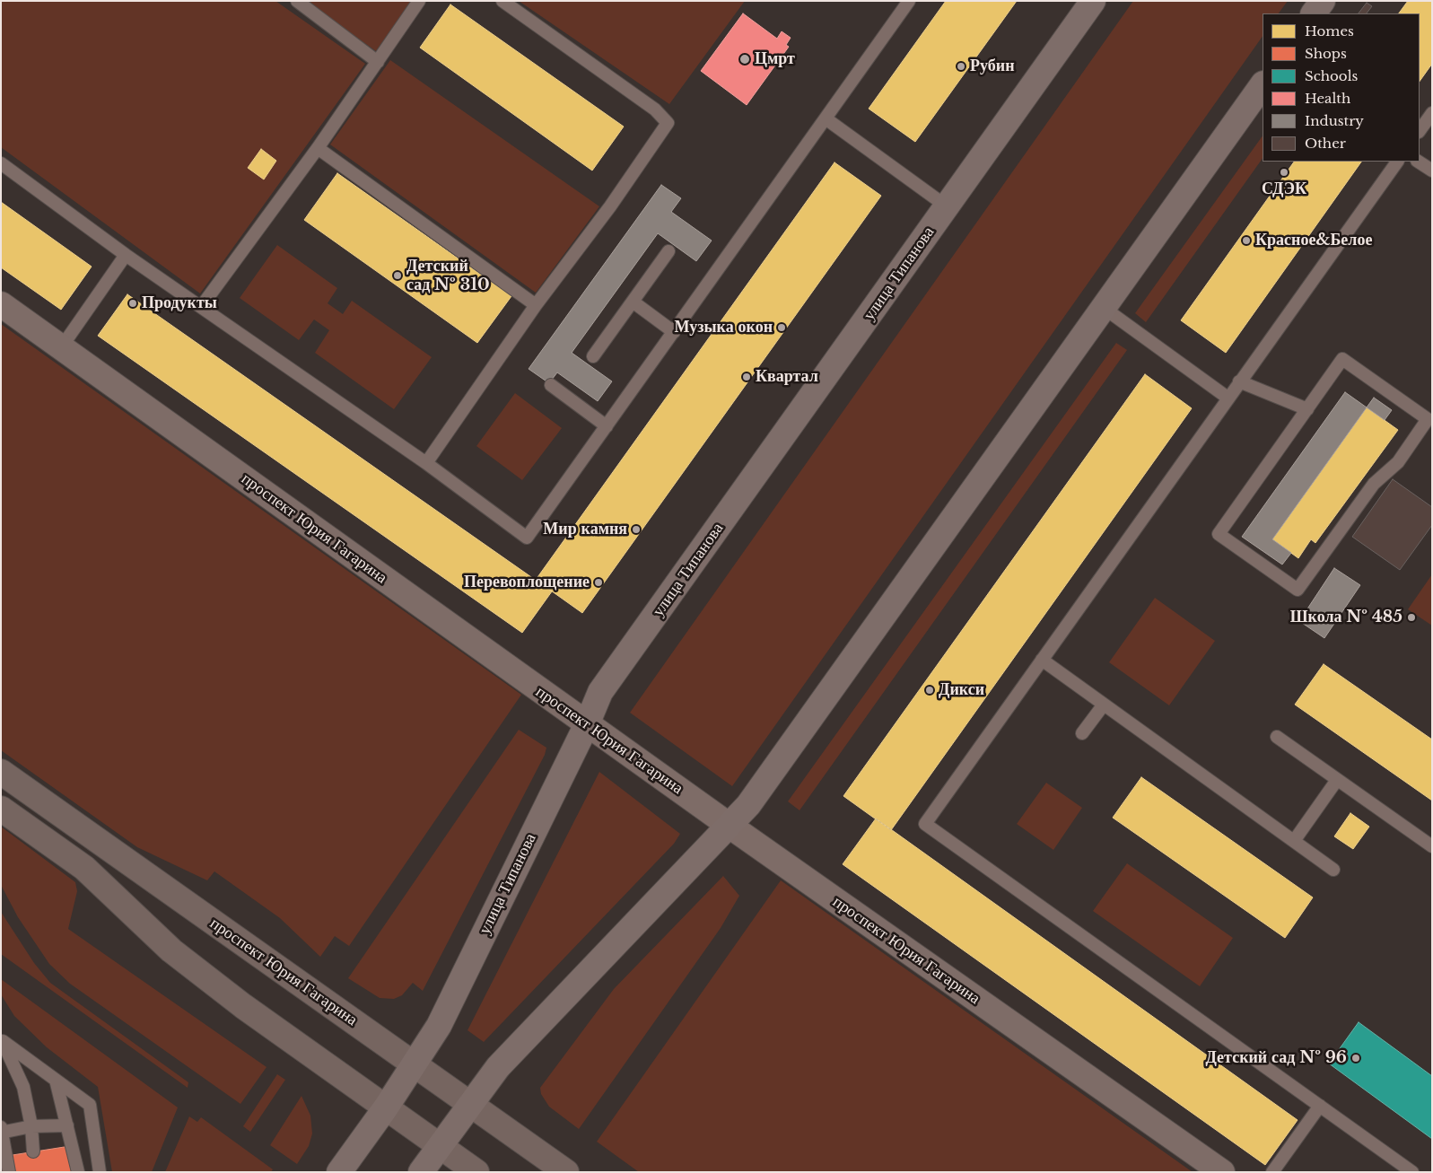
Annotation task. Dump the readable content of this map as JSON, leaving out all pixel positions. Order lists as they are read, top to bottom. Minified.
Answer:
{"streets":{"main road":["улица Типанова","проспект Юрия Гагарина"]},"crossings":[["улица Типанова","проспект Юрия Гагарина"]],"places":["Цмрт","Рубин","СДЭК","Красное&Белое","Детский сад № 310","Продукты","Музыка окон","Квартал","Мир камня","Перевоплощение","Школа № 485","Дикси","Детский сад № 96"],"legend":["Homes","Shops","Schools","Health","Industry","Other"]}
